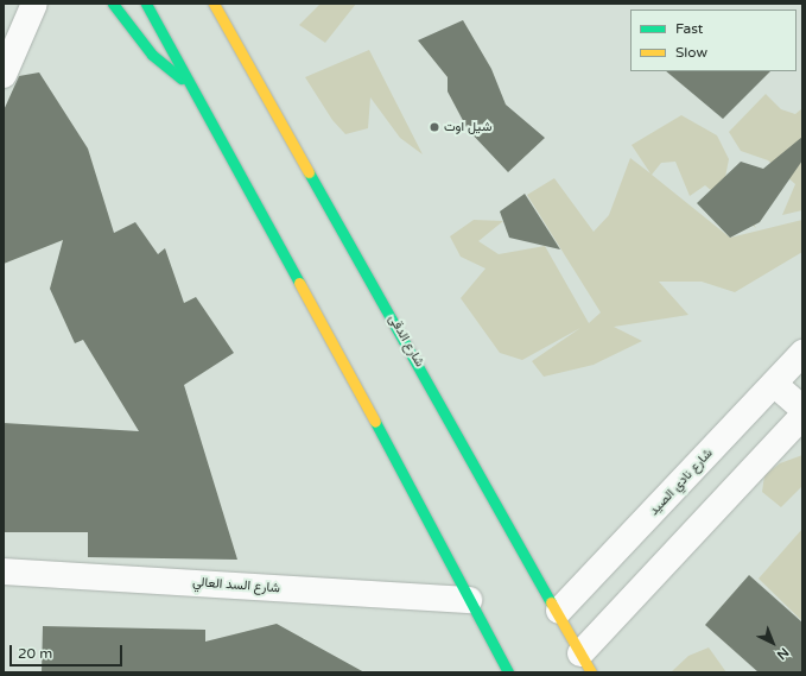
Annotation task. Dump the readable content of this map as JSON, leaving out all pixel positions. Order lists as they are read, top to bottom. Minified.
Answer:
{"streets":{"main road":["شارع الدقى"],"street":["شارع نادي الصيد","شارع السد العالي"]},"crossings":[["شارع الدقى","شارع نادي الصيد"]],"places":["شيل اوت"],"legend":["Fast","Slow"],"scale_bar":"20 m","north":"bottom right"}
